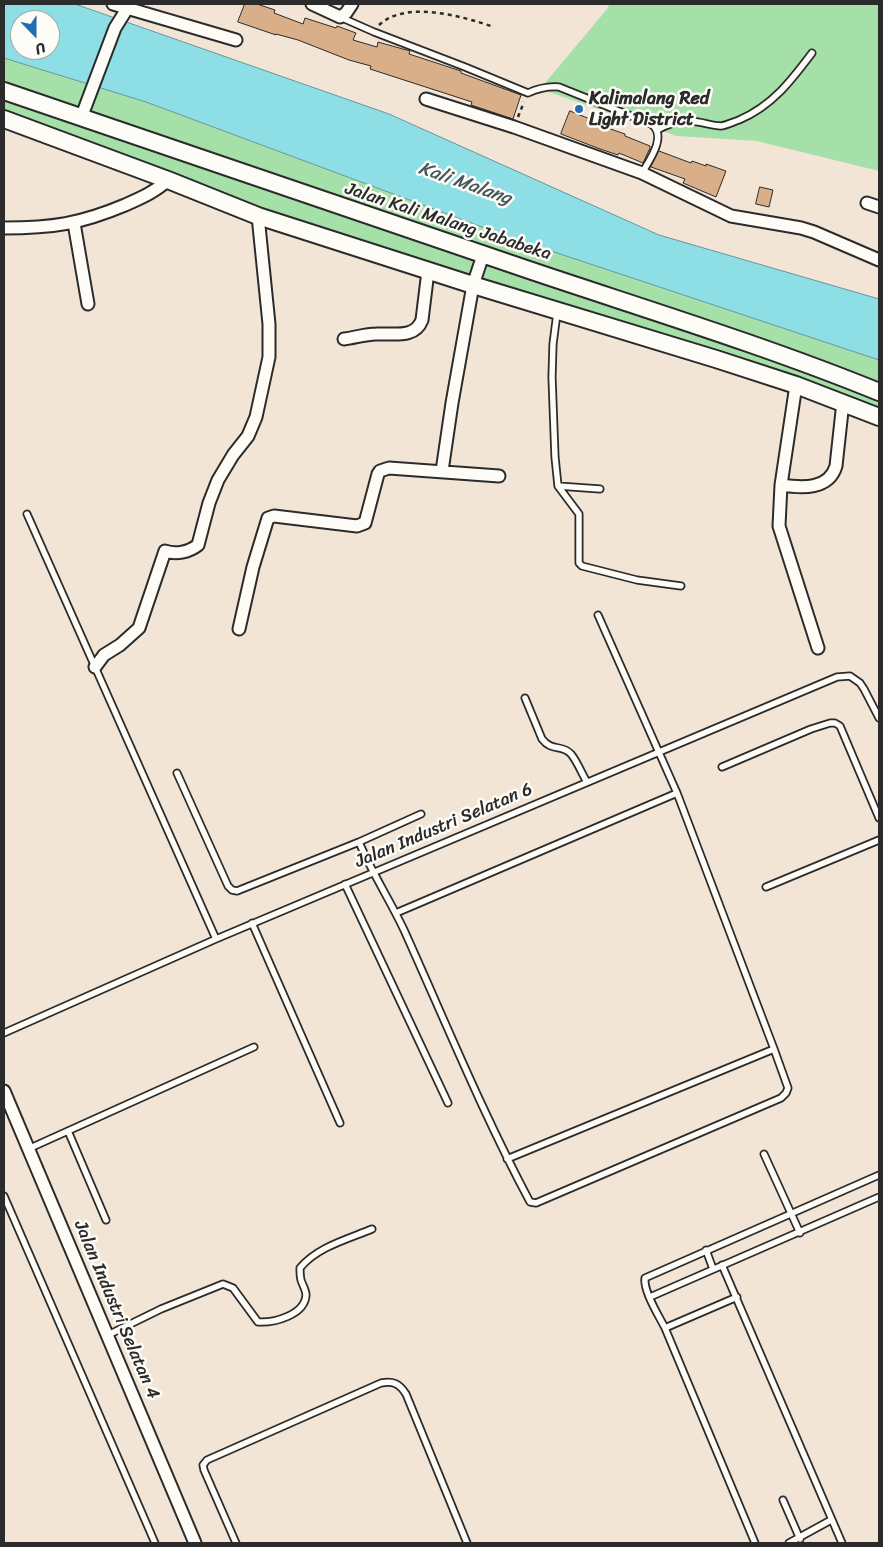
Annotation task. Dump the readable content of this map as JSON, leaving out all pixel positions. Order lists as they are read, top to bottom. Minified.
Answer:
{"streets":{"main road":["Jalan Kali Malang Jababeka"],"street":["Jalan Industri Selatan 4"],"lane":["Jalan Industri Selatan 6"]},"water":["Kali Malang"],"places":["Kalimalang Red Light District"],"north":"bottom"}
